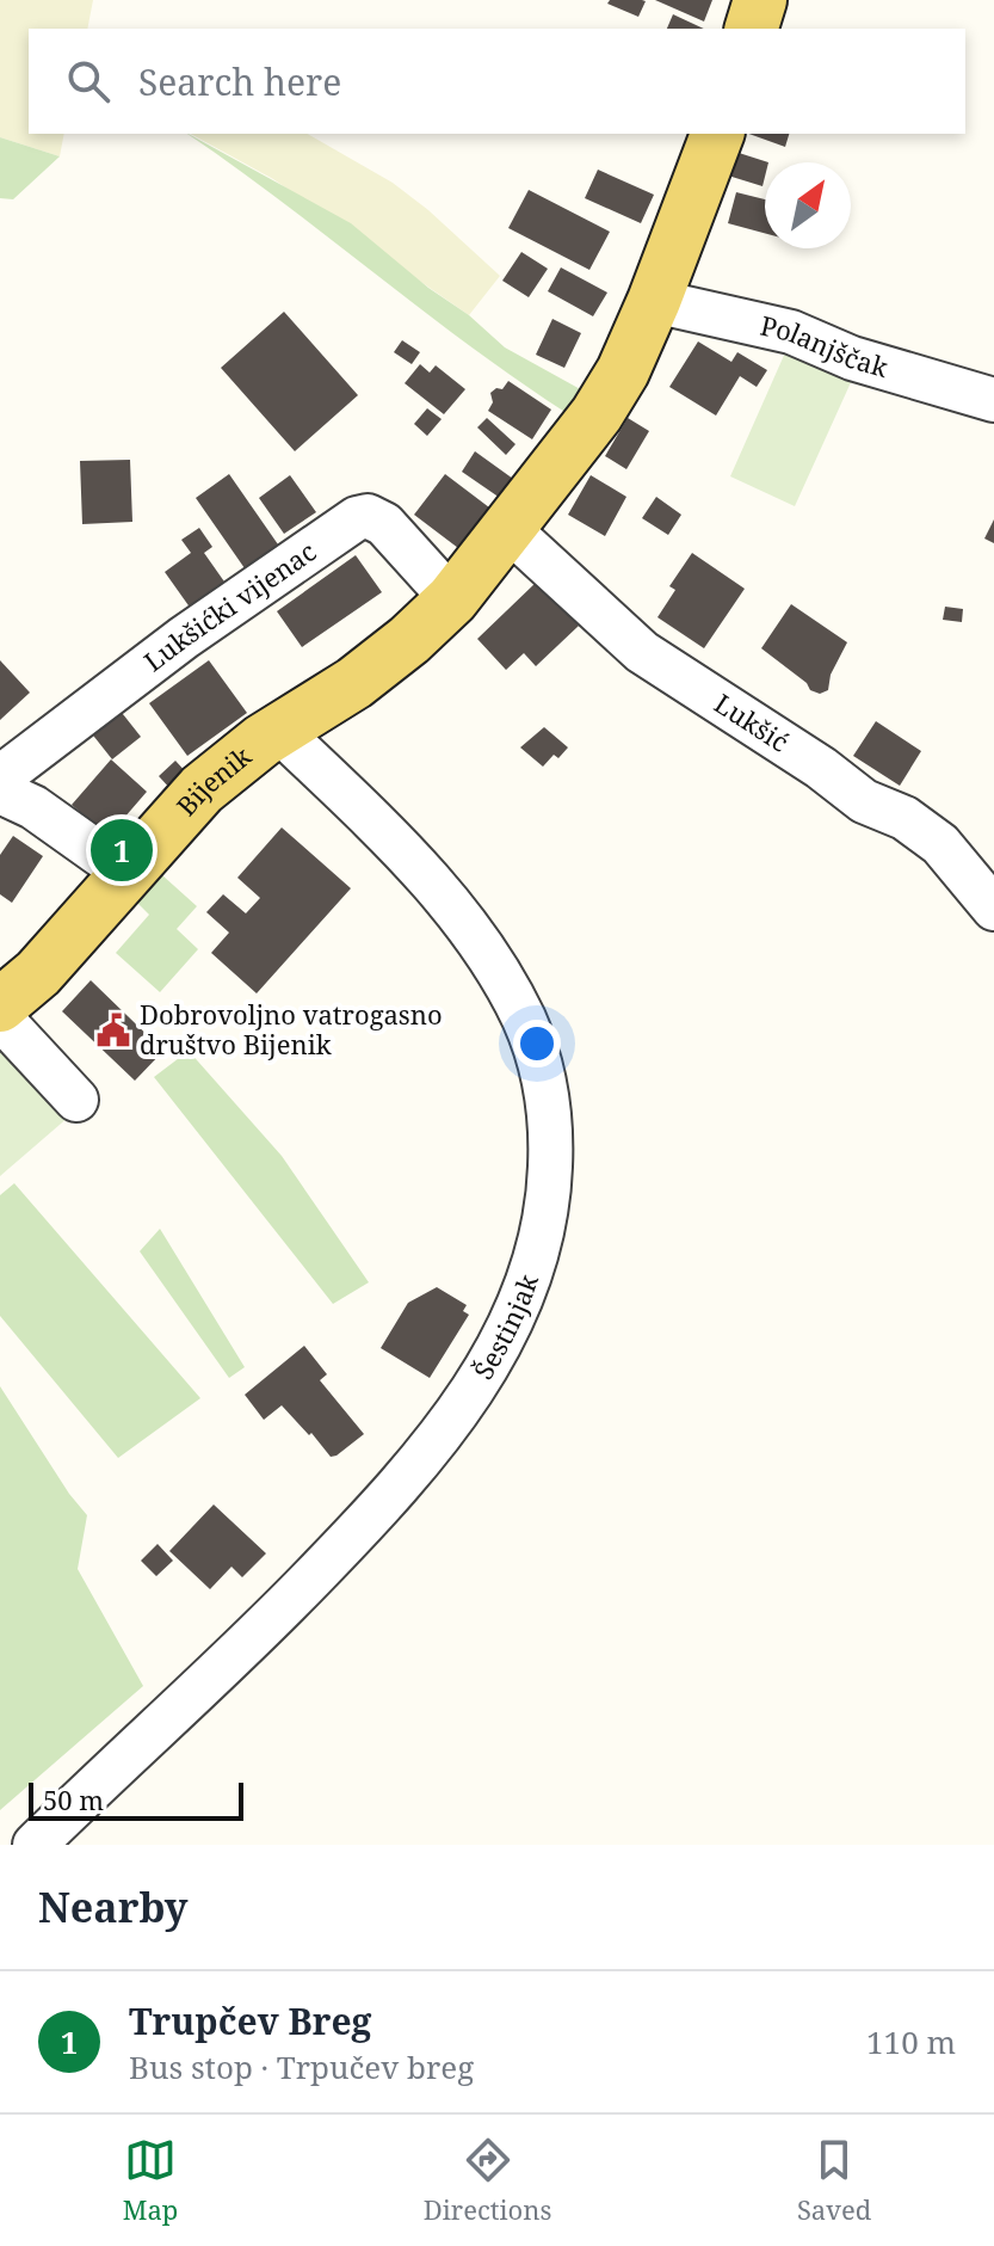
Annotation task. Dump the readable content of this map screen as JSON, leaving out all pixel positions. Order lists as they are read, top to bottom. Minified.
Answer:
{"streets":{"main road":["Bijenik"],"street":["Polanjščak","Lukšićki vijenac","Lukšić","Šestinjak"]},"crossings":[["Bijenik","Šestinjak"]],"places":{"public building":["Dobrovoljno vatrogasno društvo Bijenik"]},"scale_bar":"50 m","north":"top right","page":{"search":"Search here","pins":"1","scale":"50 m","heading":"Nearby","list":[{"mark":"1","name":"Trupčev Breg","note":"Bus stop · Trpučev breg","value":"110 m"}],"nav":["Map","Directions","Saved"]}}
